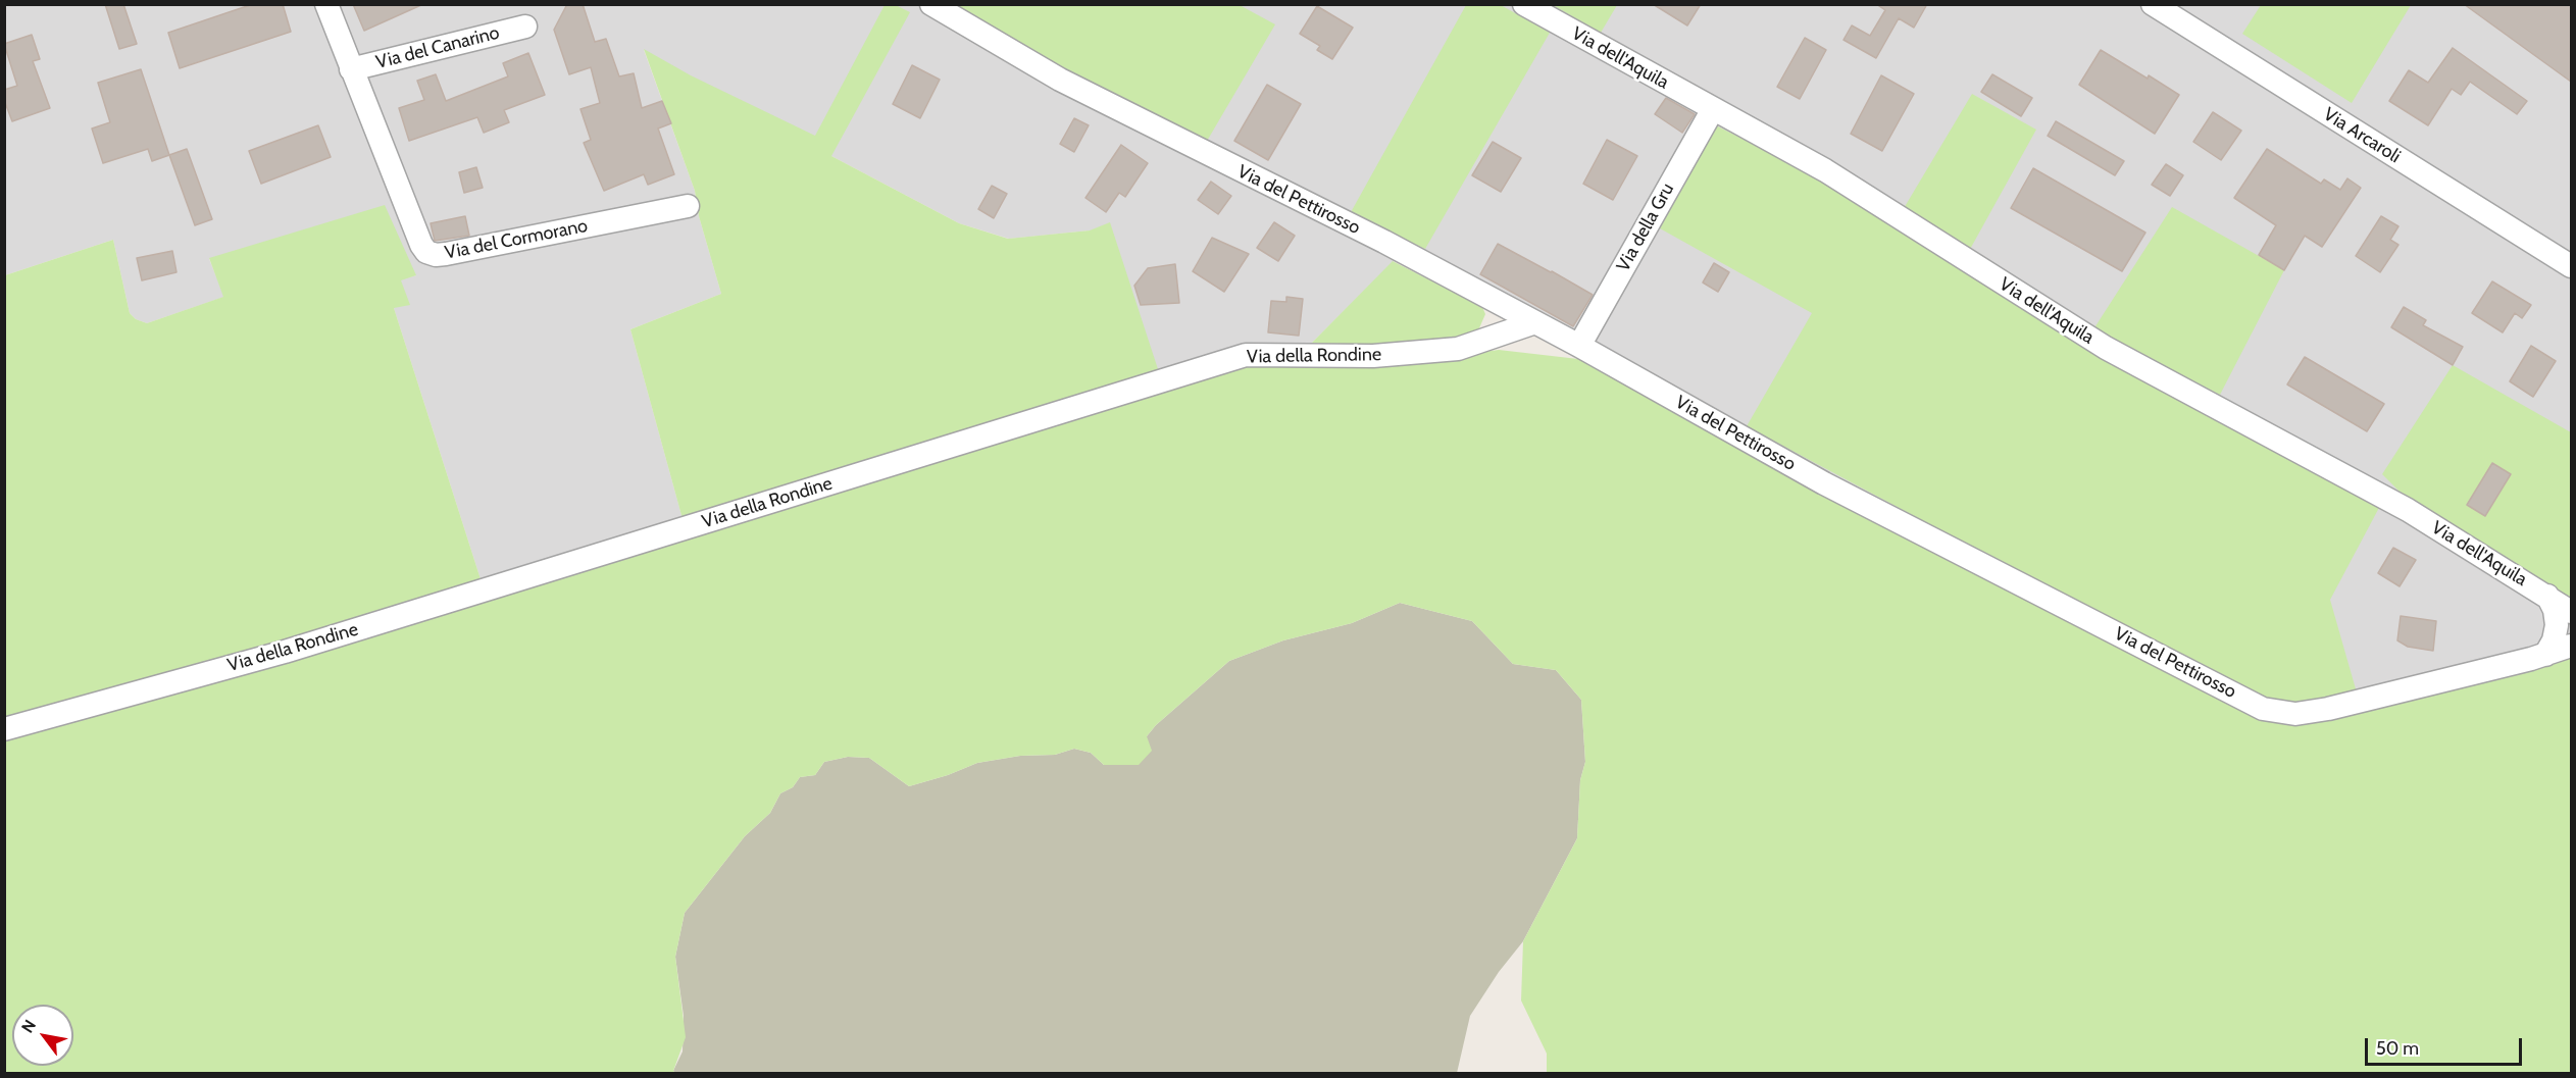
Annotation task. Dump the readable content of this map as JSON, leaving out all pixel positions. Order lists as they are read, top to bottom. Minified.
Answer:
{"streets":{"street":["Via del Canarino","Via dell'Aquila","Via Arcaroli","Via del Pettirosso","Via della Gru","Via del Cormorano","Via della Rondine"]},"crossings":[["Via del Canarino","Via del Cormorano"],["Via dell'Aquila","Via della Gru"],["Via del Pettirosso","Via della Gru"],["Via del Pettirosso","Via della Rondine"]],"scale_bar":"50 m","north":"top left"}
